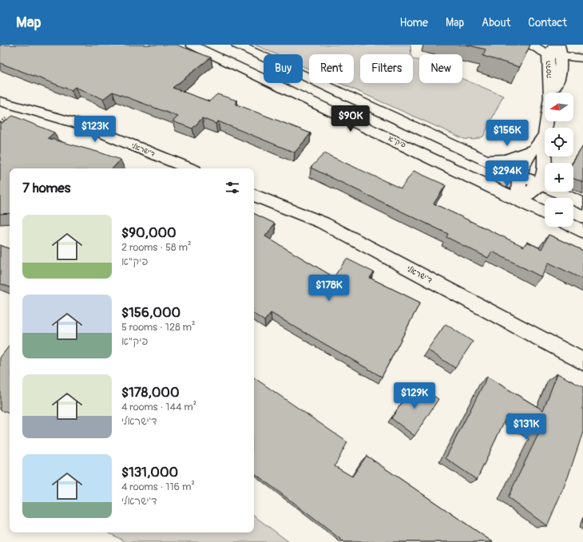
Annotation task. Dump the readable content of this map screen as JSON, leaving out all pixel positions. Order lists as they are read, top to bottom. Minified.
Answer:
{"streets":{"street":["הדסה","פיק\"א","ד'ישראלי"]},"crossings":[["הדסה","פיק\"א"]],"north":"left","page":{"header":"Map","nav":["Home","Map","About","Contact"],"chip":["Buy","Rent","Filters","New"],"map_buttons":["+","−"],"price":["$90K","$123K","$156K","$294K","$178K","$129K","$131K"],"heading":"7 homes","list":[{"name":"$90,000","note":"2 rooms · 58 m² · פיק\"א"},{"name":"$156,000","note":"5 rooms · 128 m² · פיק\"א"},{"name":"$178,000","note":"4 rooms · 144 m² · ד'ישראלי"},{"name":"$131,000","note":"4 rooms · 116 m² · ד'ישראלי"}]}}
